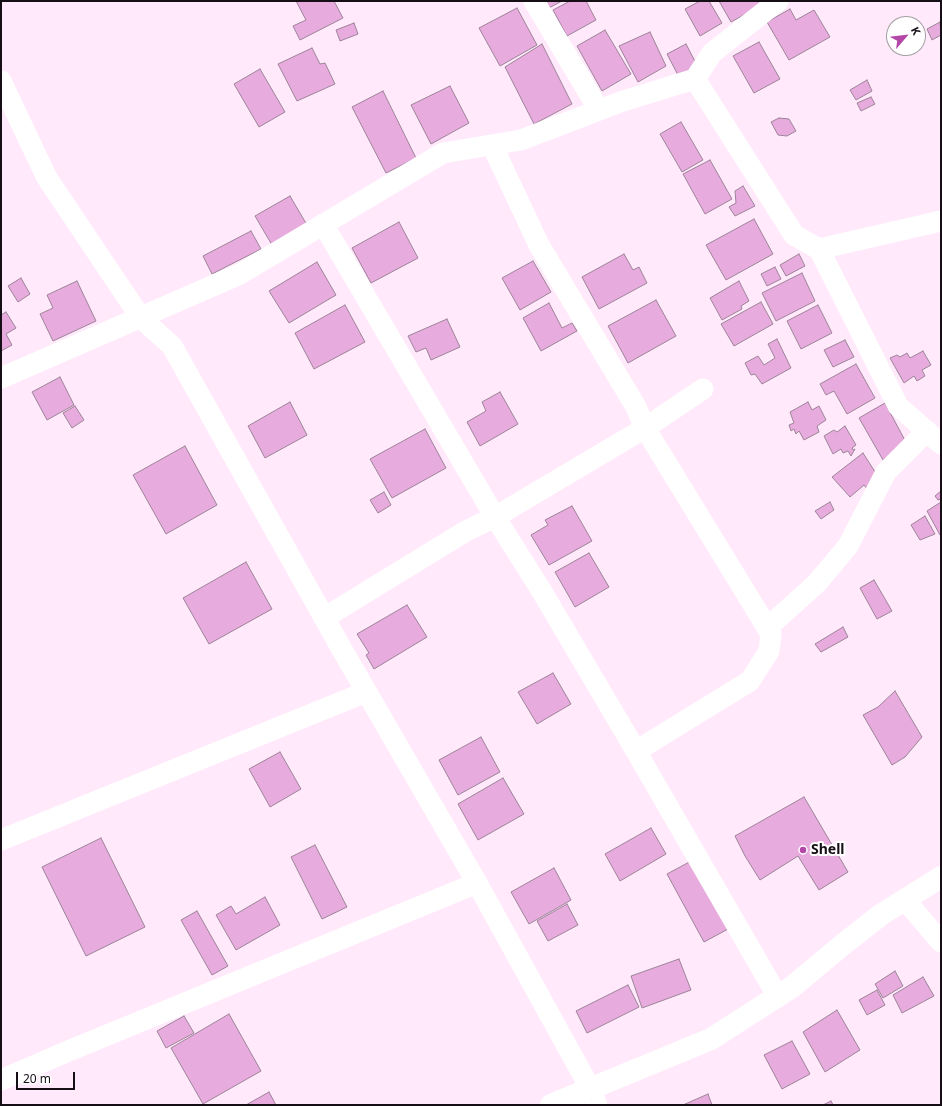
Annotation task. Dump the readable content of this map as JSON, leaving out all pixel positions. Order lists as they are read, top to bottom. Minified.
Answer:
{"places":["Shell"],"scale_bar":"20 m","north":"top right"}
